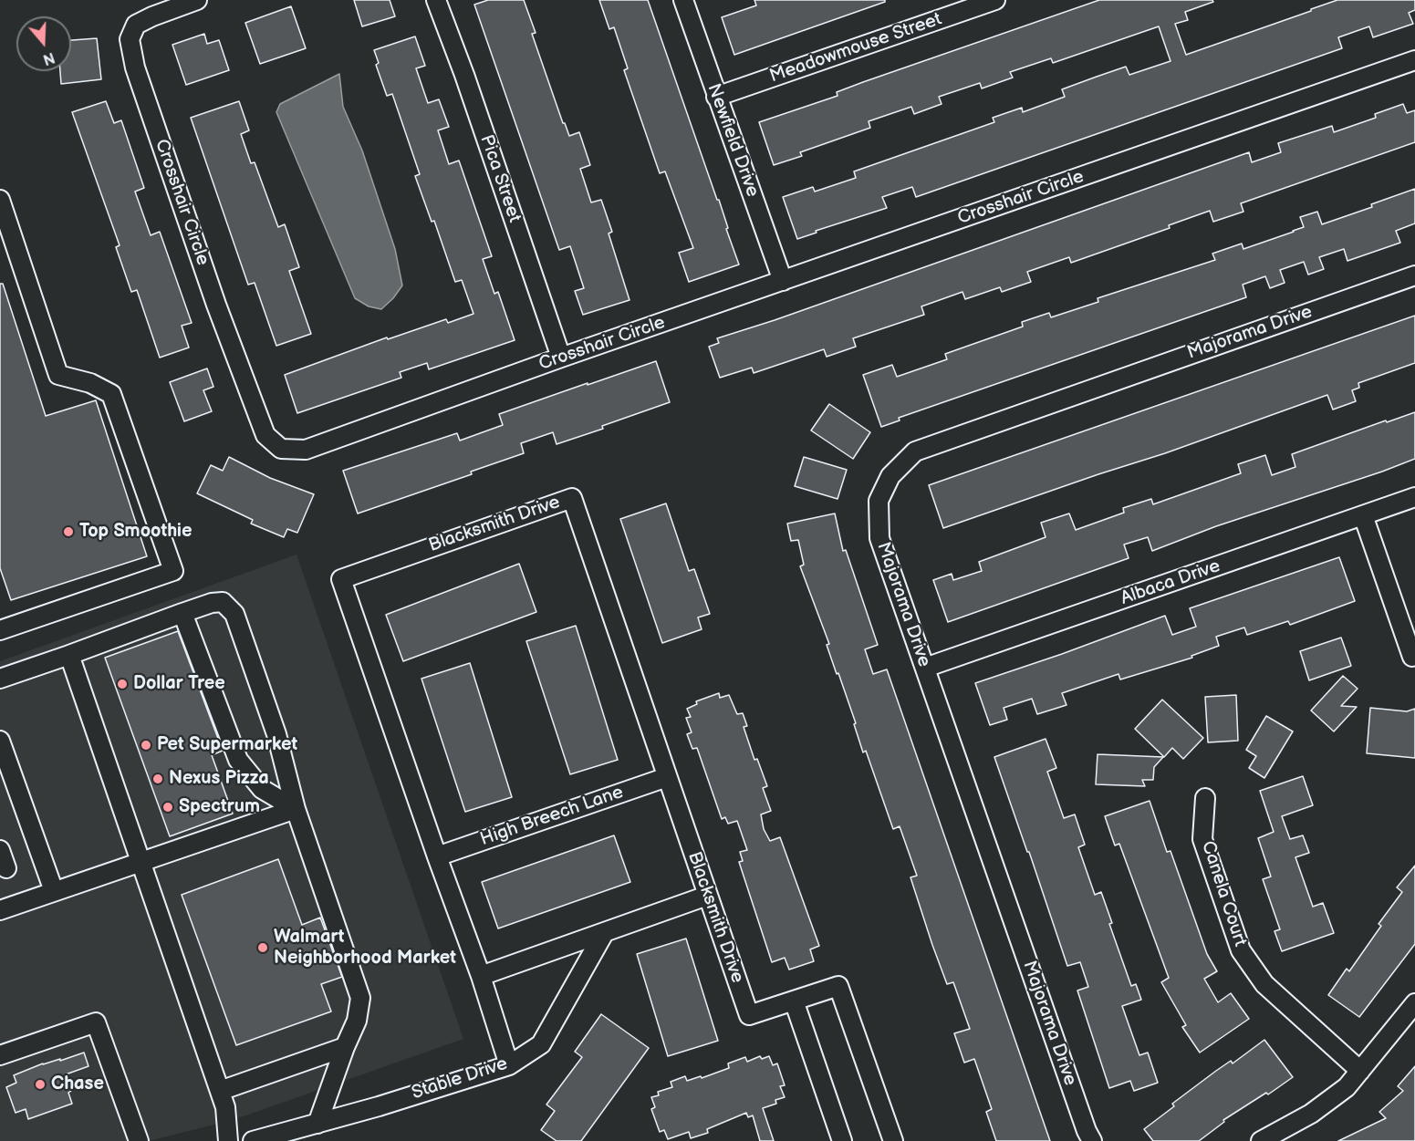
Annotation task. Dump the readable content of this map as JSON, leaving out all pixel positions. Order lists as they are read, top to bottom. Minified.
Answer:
{"streets":{"street":["Meadowmouse Street","Newfield Drive","Pica Street","Crosshair Circle","Majorama Drive","Blacksmith Drive","Albaca Drive","High Breech Lane","Canela Court","Stable Drive"]},"crossings":[["Meadowmouse Street","Newfield Drive"],["Newfield Drive","Crosshair Circle"],["Pica Street","Crosshair Circle"],["Majorama Drive","Albaca Drive"],["Blacksmith Drive","High Breech Lane"],["Blacksmith Drive","Stable Drive"]],"places":["Top Smoothie","Dollar Tree","Pet Supermarket","Nexus Pizza","Spectrum","Walmart Neighborhood Market","Chase"],"north":"bottom"}
